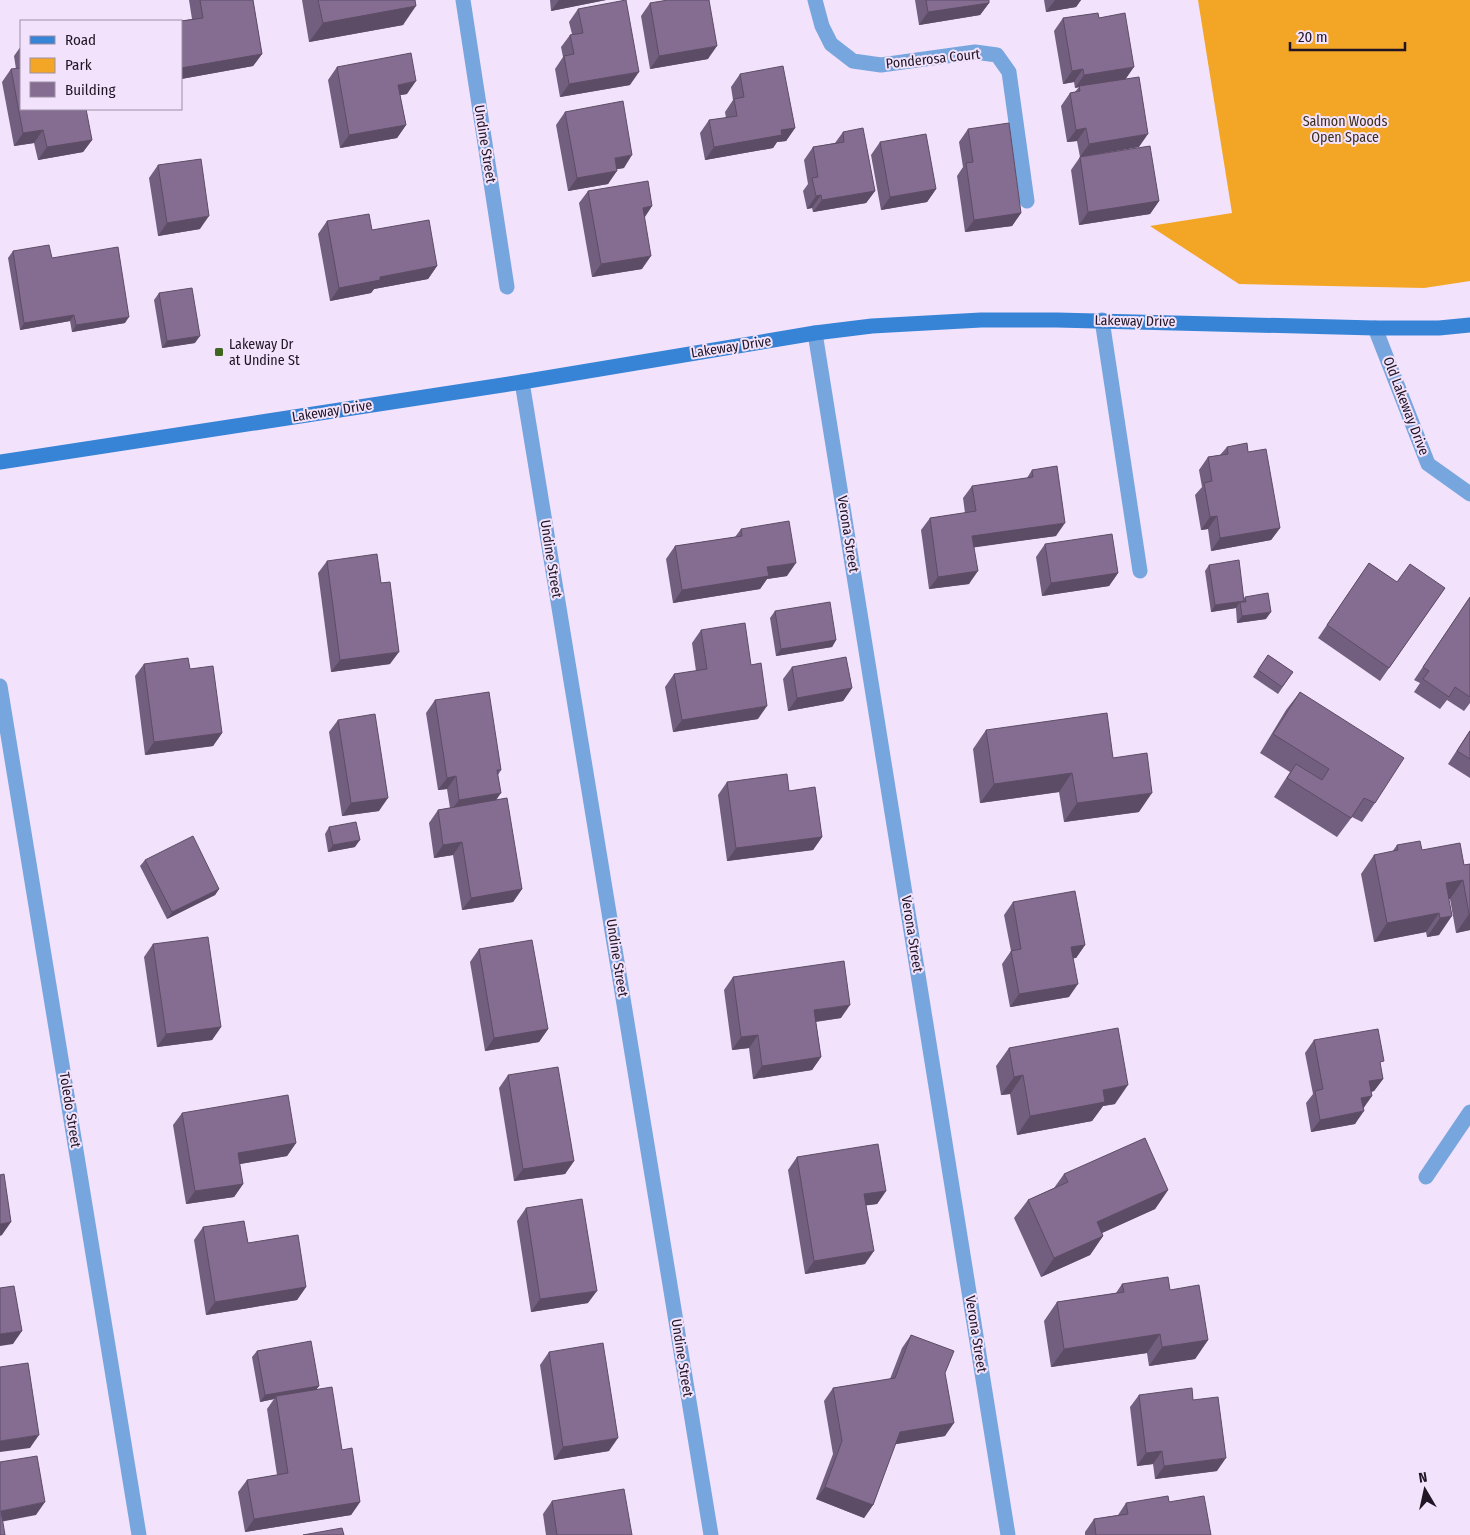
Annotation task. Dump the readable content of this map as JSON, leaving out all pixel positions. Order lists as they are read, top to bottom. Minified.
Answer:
{"streets":{"main road":["Lakeway Drive"],"street":["Ponderosa Court","Undine Street","Old Lakeway Drive","Verona Street","Toledo Street"]},"crossings":[["Undine Street","Lakeway Drive"],["Lakeway Drive","Old Lakeway Drive"],["Lakeway Drive","Verona Street"]],"parks":["Salmon Woods Open Space"],"places":{"transit":["Lakeway Dr at Undine St"]},"legend":["Road","Park","Building"],"scale_bar":"20 m","north":"top"}
